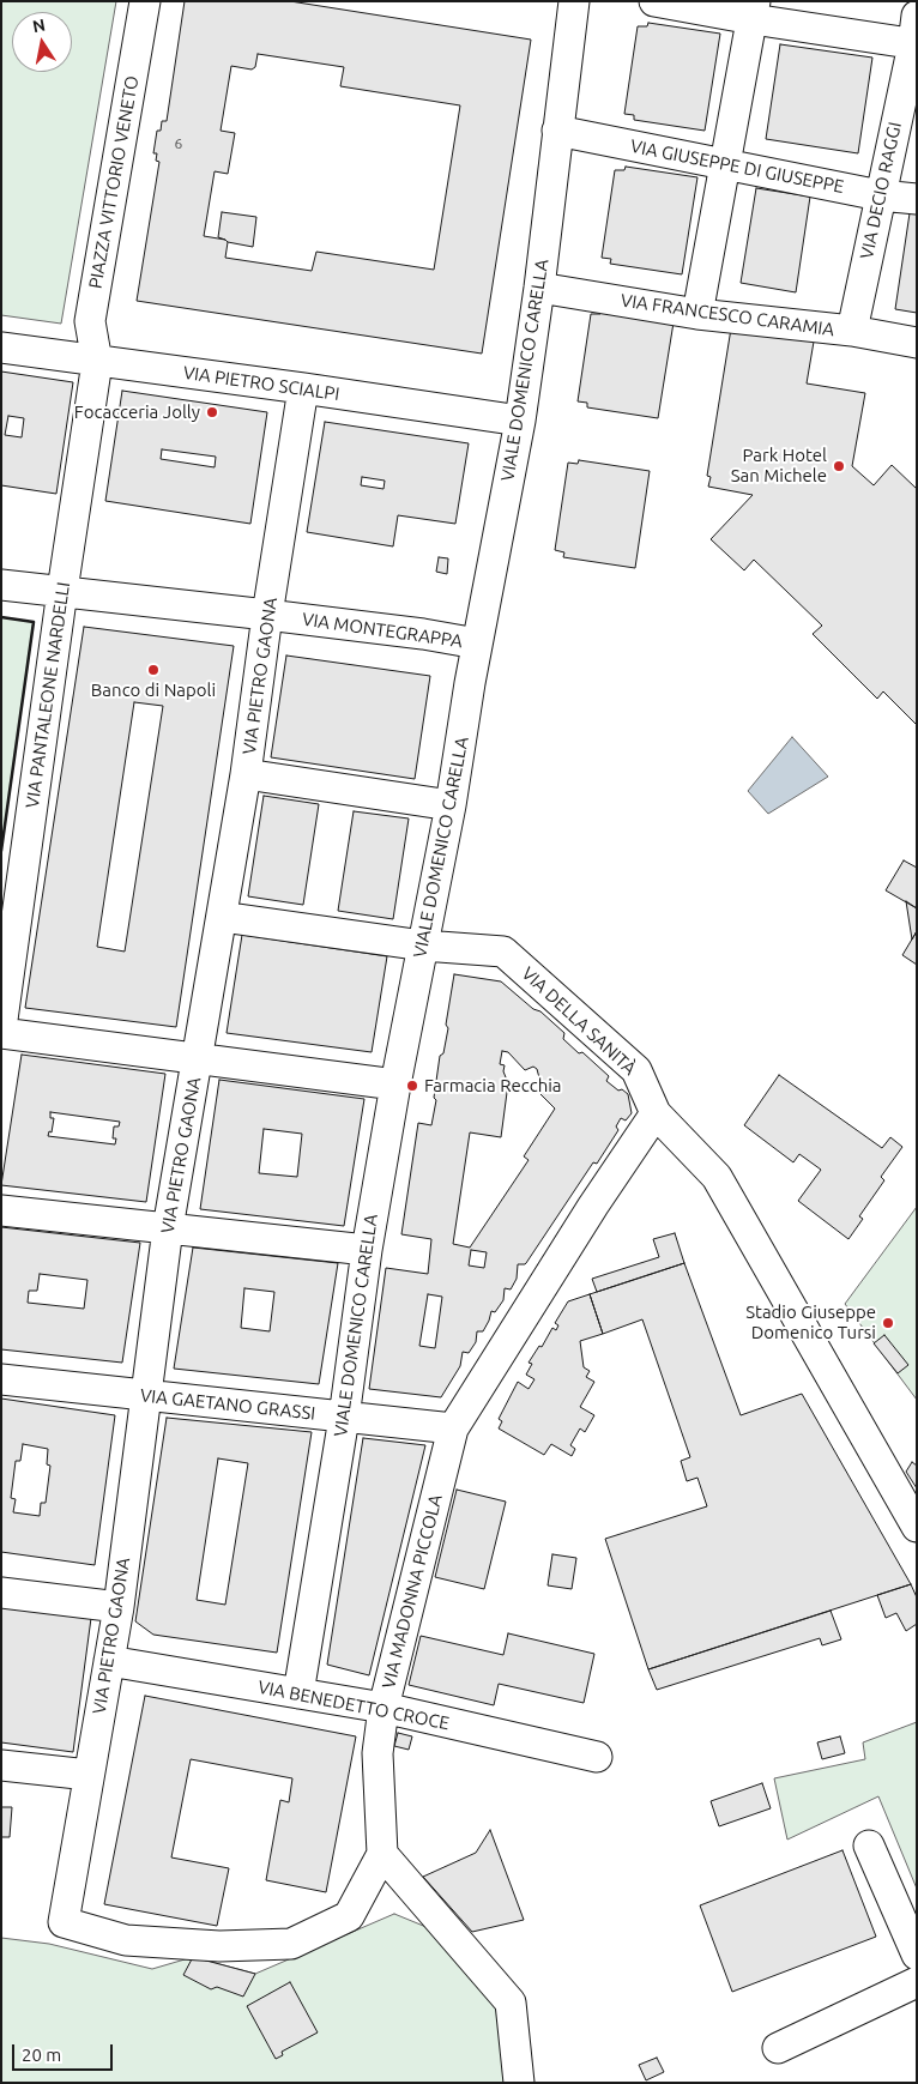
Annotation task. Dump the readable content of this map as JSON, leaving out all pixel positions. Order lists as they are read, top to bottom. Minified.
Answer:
{"streets":{"street":["VIA GIUSEPPE DI GIUSEPPE","PIAZZA VITTORIO VENETO","VIA DECIO RAGGI","VIA FRANCESCO CARAMIA","VIALE DOMENICO CARELLA","VIA PIETRO SCIALPI","VIA MONTEGRAPPA","VIA PIETRO GAONA","VIA PANTALEONE NARDELLI","VIA DELLA SANITÀ","VIA GAETANO GRASSI","VIA MADONNA PICCOLA","VIA BENEDETTO CROCE"]},"crossings":[["VIA GIUSEPPE DI GIUSEPPE","VIA DECIO RAGGI"],["VIA GIUSEPPE DI GIUSEPPE","VIALE DOMENICO CARELLA"],["PIAZZA VITTORIO VENETO","VIA PIETRO SCIALPI"],["PIAZZA VITTORIO VENETO","VIA PANTALEONE NARDELLI"],["VIA DECIO RAGGI","VIA FRANCESCO CARAMIA"],["VIA FRANCESCO CARAMIA","VIALE DOMENICO CARELLA"],["VIALE DOMENICO CARELLA","VIA PIETRO SCIALPI"],["VIALE DOMENICO CARELLA","VIA MONTEGRAPPA"],["VIALE DOMENICO CARELLA","VIA DELLA SANITÀ"],["VIALE DOMENICO CARELLA","VIA GAETANO GRASSI"],["VIALE DOMENICO CARELLA","VIA BENEDETTO CROCE"],["VIA PIETRO SCIALPI","VIA PIETRO GAONA"],["VIA PIETRO SCIALPI","VIA PANTALEONE NARDELLI"],["VIA MONTEGRAPPA","VIA PIETRO GAONA"],["VIA MONTEGRAPPA","VIA PANTALEONE NARDELLI"],["VIA PIETRO GAONA","VIA DELLA SANITÀ"],["VIA PIETRO GAONA","VIA GAETANO GRASSI"],["VIA PIETRO GAONA","VIA MADONNA PICCOLA"],["VIA PIETRO GAONA","VIA BENEDETTO CROCE"],["VIA DELLA SANITÀ","VIA MADONNA PICCOLA"],["VIA GAETANO GRASSI","VIA MADONNA PICCOLA"],["VIA MADONNA PICCOLA","VIA BENEDETTO CROCE"]],"places":["Focacceria Jolly","Park Hotel San Michele","Banco di Napoli","Farmacia Recchia","Stadio Giuseppe Domenico Tursi"],"house_numbers":["6"],"scale_bar":"20 m","north":"top"}
